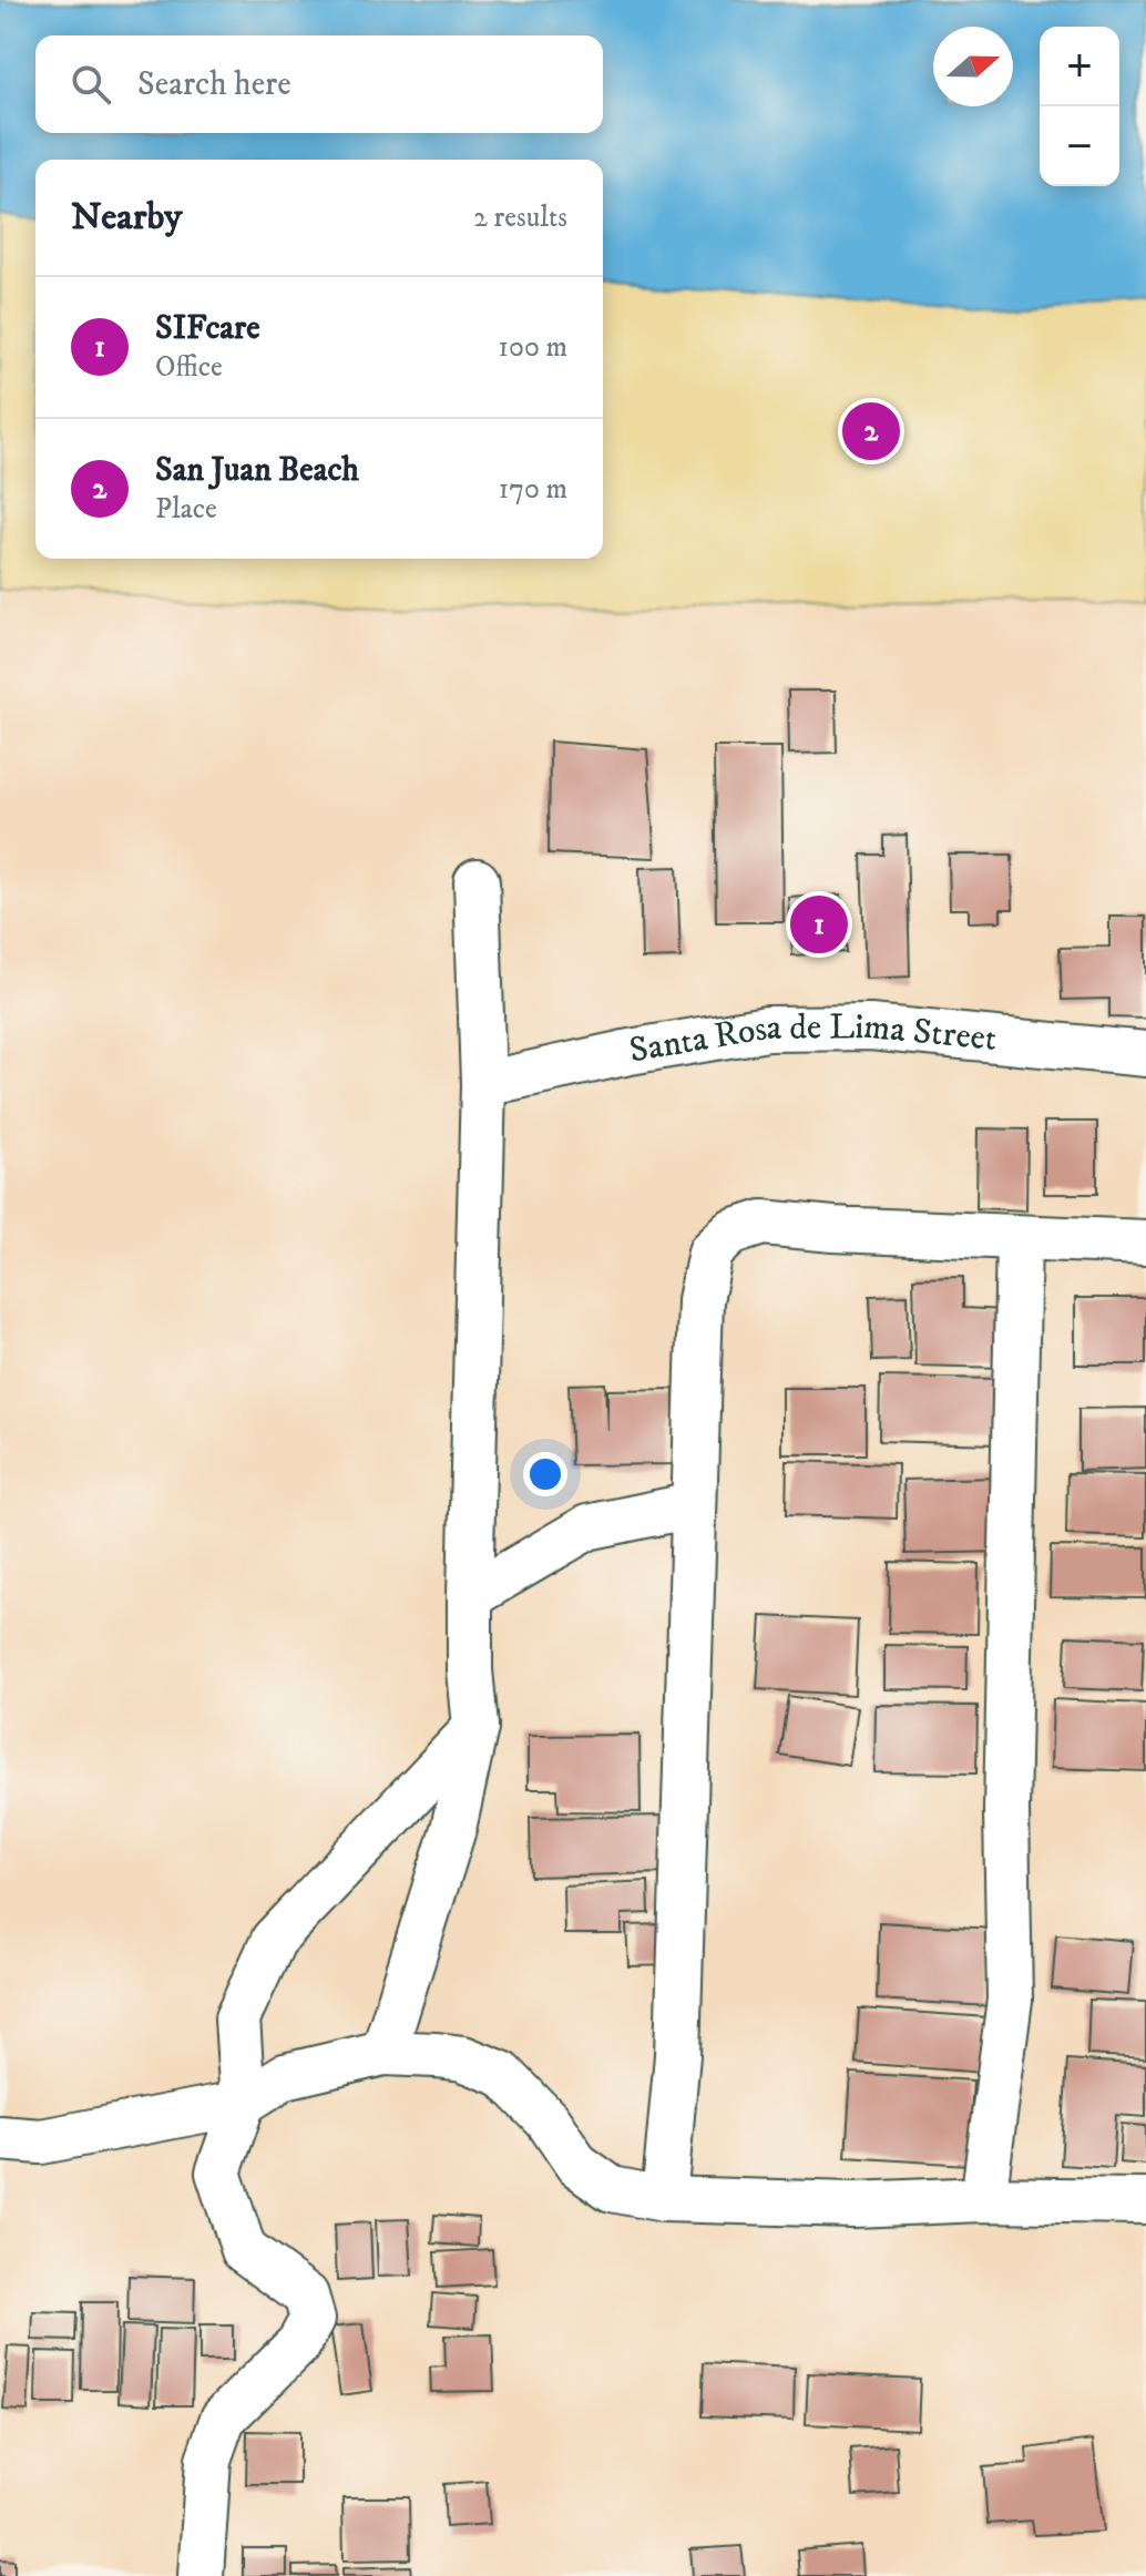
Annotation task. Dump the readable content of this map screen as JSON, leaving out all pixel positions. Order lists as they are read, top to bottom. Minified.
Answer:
{"streets":{"street":["Santa Rosa de Lima Street"]},"north":"right","page":{"map_buttons":["+","−"],"search":"Search here","heading":["Nearby","2 results"],"list":[{"mark":"1","name":"SIFcare","note":"Office","value":"100 m"},{"mark":"2","name":"San Juan Beach","note":"Place","value":"170 m"}],"pins":["2","1"]}}
